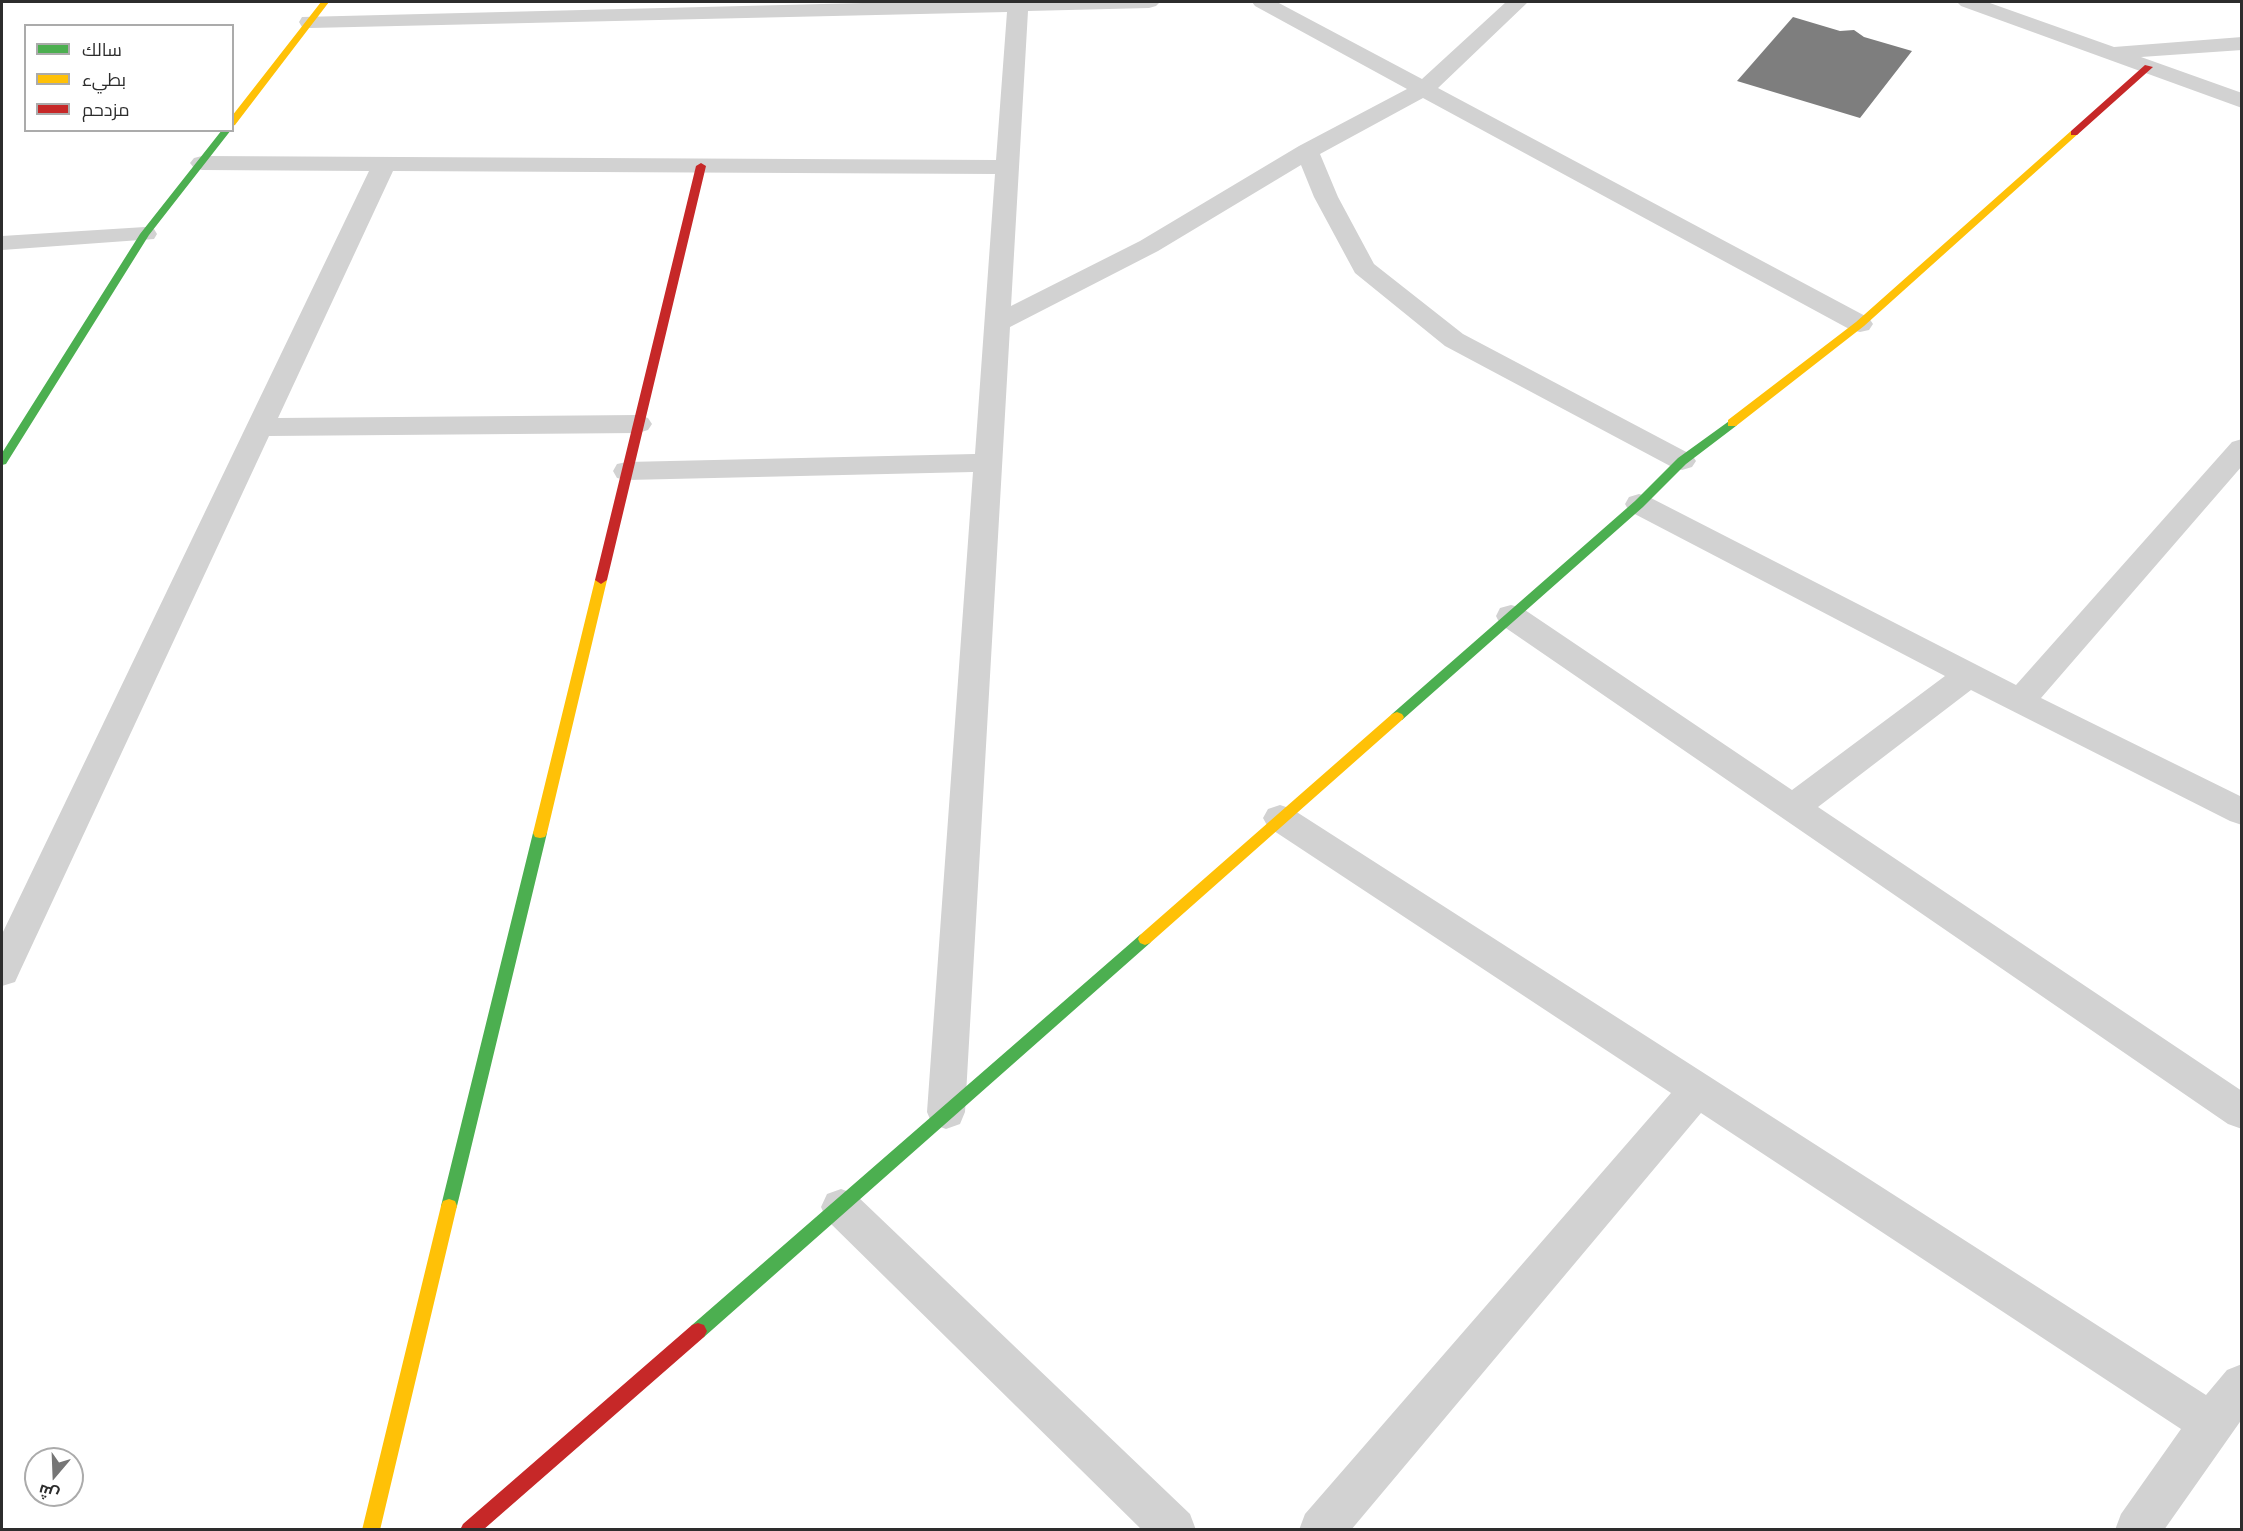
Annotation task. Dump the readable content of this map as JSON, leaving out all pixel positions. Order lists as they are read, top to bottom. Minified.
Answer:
{"legend":["سالك","بطيء","مزدحم"],"north":"bottom"}
